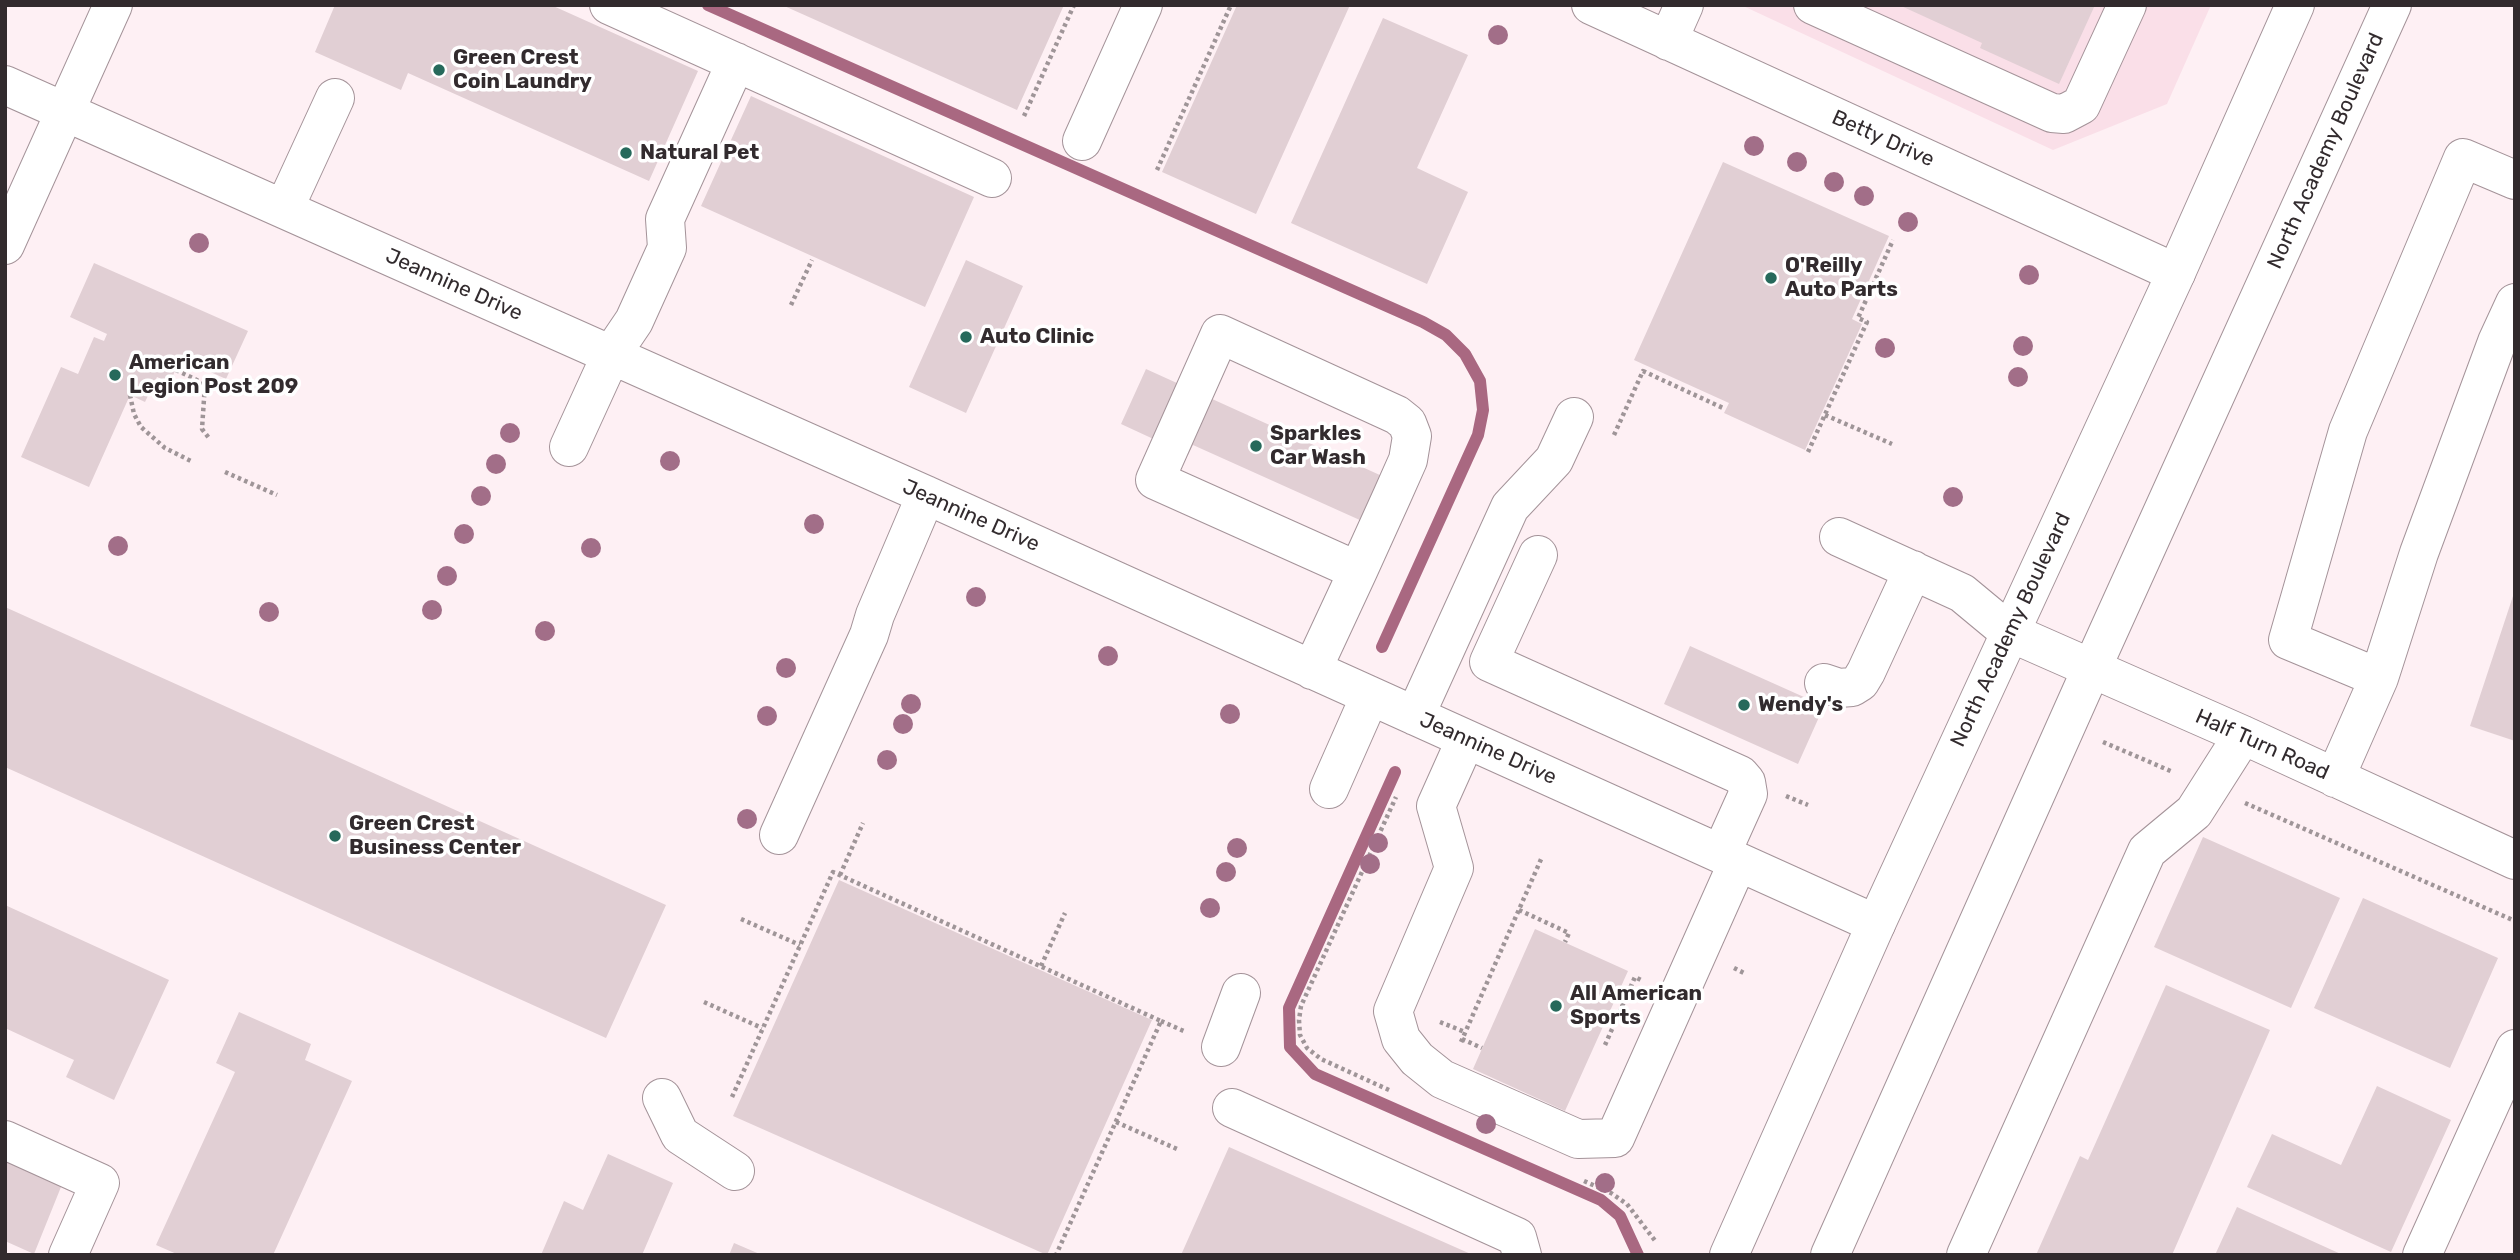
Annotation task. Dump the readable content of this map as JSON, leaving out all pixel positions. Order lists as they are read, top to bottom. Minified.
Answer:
{"streets":{"main road":["Betty Drive","North Academy Boulevard","Jeannine Drive","Half Turn Road"]},"crossings":[["Betty Drive","North Academy Boulevard"],["North Academy Boulevard","Jeannine Drive"],["North Academy Boulevard","Half Turn Road"]],"places":["Green Crest Coin Laundry","Natural Pet","O'Reilly Auto Parts","Auto Clinic","American Legion Post 209","Sparkles Car Wash","Wendy's","Green Crest Business Center","All American Sports"]}
